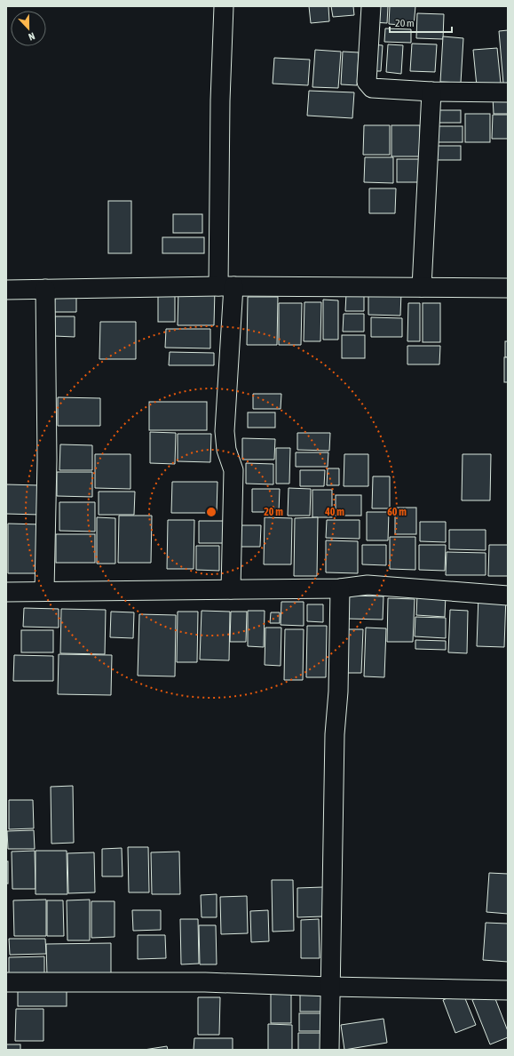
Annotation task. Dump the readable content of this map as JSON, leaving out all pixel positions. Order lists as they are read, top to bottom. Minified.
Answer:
{"scale_bar":"20 m","north":"bottom","rings":["20 m","40 m","60 m"]}
